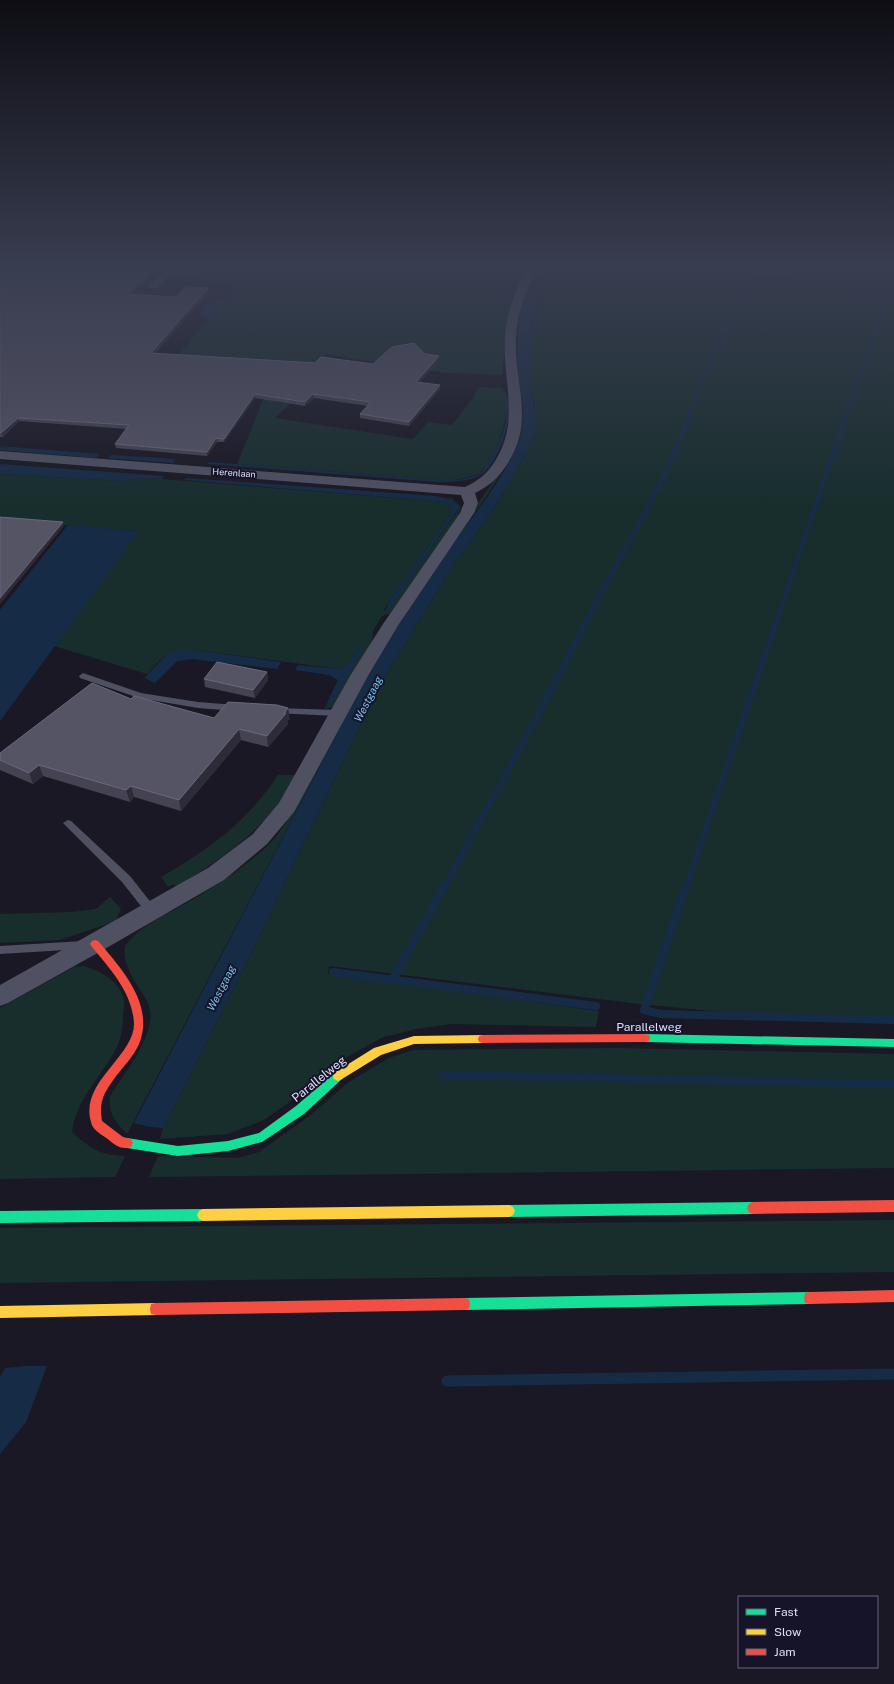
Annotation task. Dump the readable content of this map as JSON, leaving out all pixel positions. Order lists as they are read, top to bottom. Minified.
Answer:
{"streets":{"main road":["Parallelweg"],"street":["Herenlaan"]},"water":["Westgaag"],"legend":["Fast","Slow","Jam"]}
